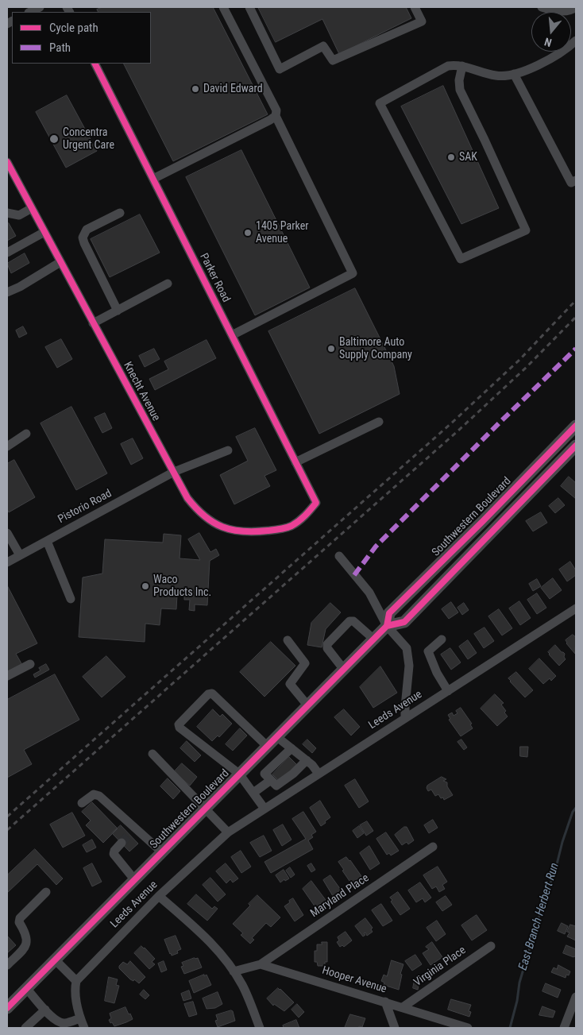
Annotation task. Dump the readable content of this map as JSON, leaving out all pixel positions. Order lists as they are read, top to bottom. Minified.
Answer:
{"streets":{"main road":["Southwestern Boulevard"],"street":["Parker Road","Knecht Avenue","Pistorio Road","Leeds Avenue","Maryland Place","Virginia Place","Hooper Avenue"]},"crossings":[["Parker Road","Knecht Avenue"],["Knecht Avenue","Pistorio Road"],["Maryland Place","Hooper Avenue"],["Virginia Place","Hooper Avenue"]],"water":["East Branch Herbert Run"],"places":["David Edward","Concentra Urgent Care","SAK","1405 Parker Avenue","Baltimore Auto Supply Company","Waco Products Inc."],"legend":["Cycle path","Path"],"north":"bottom"}
